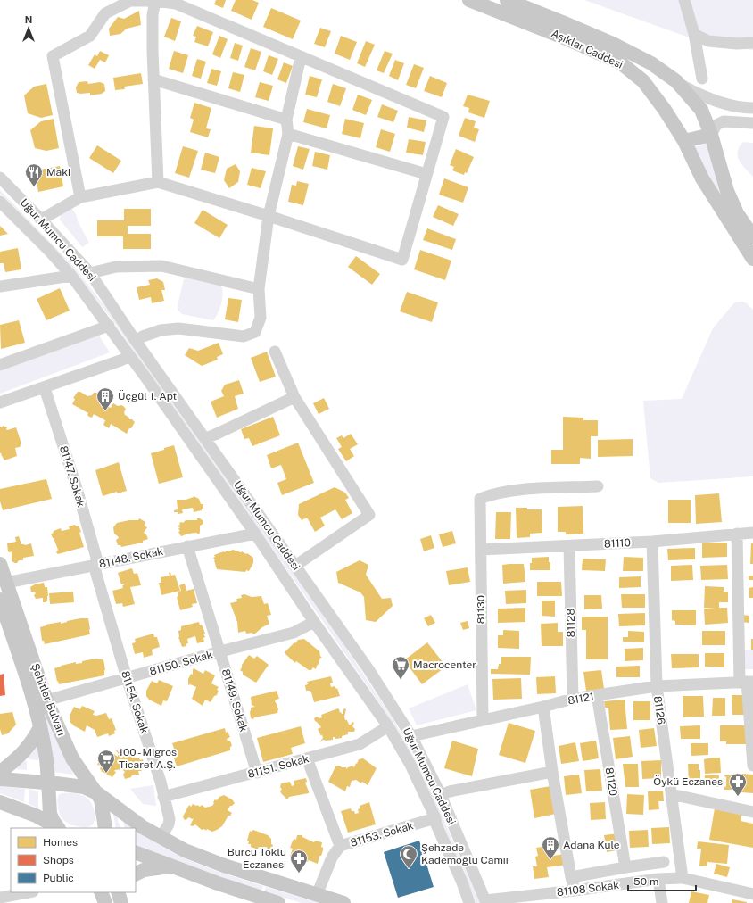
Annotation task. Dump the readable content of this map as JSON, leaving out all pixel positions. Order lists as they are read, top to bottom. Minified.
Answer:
{"streets":{"main road":["Aşıklar Caddesi","Şehitler Bulvarı"],"street":["Uğur Mumcu Caddesi","81147. Sokak","81110","81148. Sokak","81130","81128","81150. Sokak","81121","81149. Sokak","81154. Sokak","81126","81151. Sokak","81120","81153. Sokak","81108 Sokak"]},"crossings":[["Uğur Mumcu Caddesi","81148. Sokak"],["Uğur Mumcu Caddesi","81150. Sokak"],["Uğur Mumcu Caddesi","81121"],["Uğur Mumcu Caddesi","81151. Sokak"],["Uğur Mumcu Caddesi","81153. Sokak"],["Uğur Mumcu Caddesi","81108 Sokak"],["81147. Sokak","81148. Sokak"],["81147. Sokak","81154. Sokak"],["81110","81130"],["81110","81128"],["81110","81126"],["81148. Sokak","Şehitler Bulvarı"],["81148. Sokak","81149. Sokak"],["81148. Sokak","81154. Sokak"],["81130","81121"],["81128","81121"],["81150. Sokak","Şehitler Bulvarı"],["81150. Sokak","81149. Sokak"],["81150. Sokak","81154. Sokak"],["81121","81126"],["81121","81120"],["81149. Sokak","81151. Sokak"],["81154. Sokak","81151. Sokak"],["81126","81108 Sokak"]],"places":{"restaurant":["Maki"],"building":["Üçgül 1. Apt","Adana Kule"],"supermarket":["Macrocenter","100 - Migros Ticaret A.Ş."],"pharmacy":["Öykü Eczanesi","Burcu Toklu Eczanesi"],"mosque":["Şehzade Kademoğlu Camii"]},"legend":["Homes","Shops","Public"],"scale_bar":"50 m","north":"top"}
